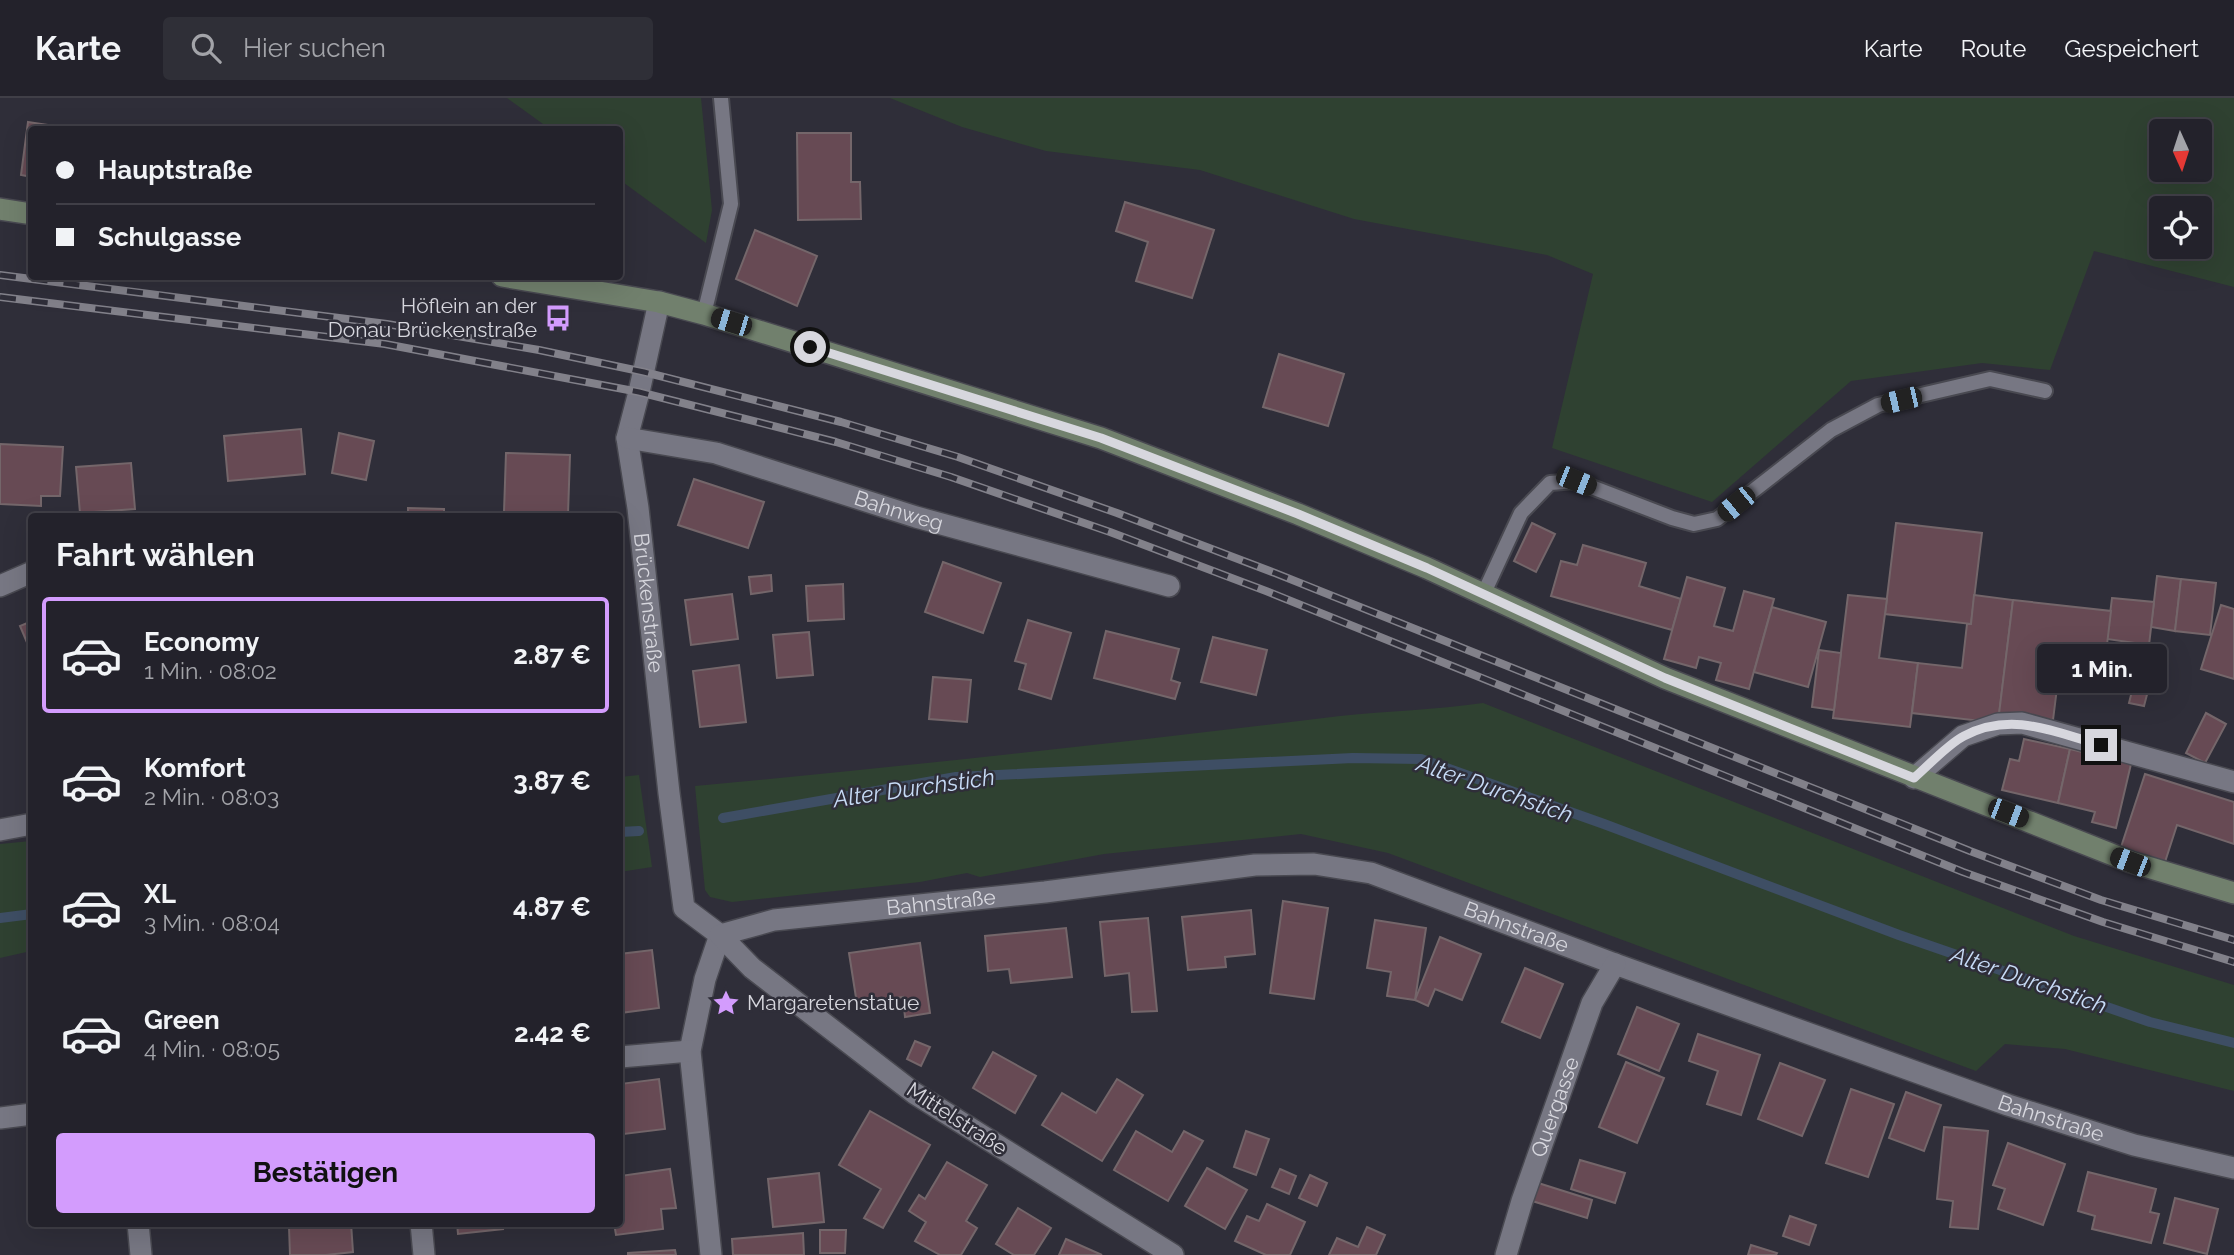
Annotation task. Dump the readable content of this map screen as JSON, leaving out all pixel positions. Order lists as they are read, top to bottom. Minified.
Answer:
{"streets":{"street":["Bahnweg","Brückenstraße","Bahnstraße","Quergasse","Mittelstraße"]},"crossings":[["Bahnweg","Brückenstraße"],["Brückenstraße","Mittelstraße"],["Bahnstraße","Quergasse"],["Bahnstraße","Mittelstraße"]],"water":["Alter Durchstich"],"places":{"bus stop":["Höflein an der Donau Brückenstraße"],"place":["Margaretenstatue"]},"north":"bottom","page":{"header":"Karte","search":"Hier suchen","nav":["Karte","Route","Gespeichert"],"banner":["Hauptstraße","Schulgasse"],"heading":"Fahrt wählen","list":[{"name":"Economy","note":"1 Min. · 08:02","value":"2.87 €"},{"name":"Komfort","note":"2 Min. · 08:03","value":"3.87 €"},{"name":"XL","note":"3 Min. · 08:04","value":"4.87 €"},{"name":"Green","note":"4 Min. · 08:05","value":"2.42 €"}],"bubble":"1 Min.","buttons":"Bestätigen"}}
